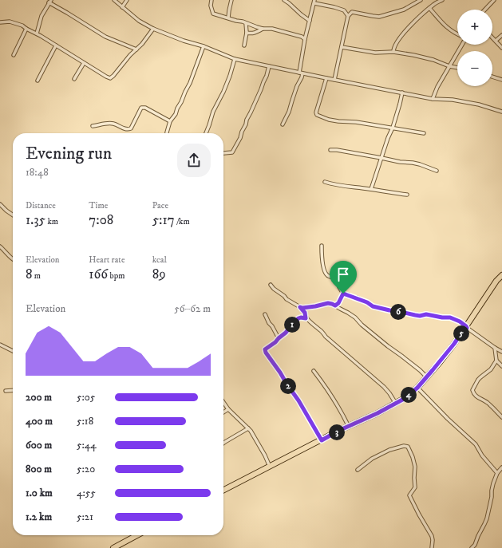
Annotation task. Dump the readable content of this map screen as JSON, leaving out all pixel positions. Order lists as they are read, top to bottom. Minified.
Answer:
{"page":{"map_buttons":["+","−"],"heading":["Evening run","18:48"],"stats":[["Distance","1.35 km"],["Time","7:08"],["Pace","5:17 /km"],["Elevation","8 m"],["Heart rate","166 bpm"],["kcal","89"]],"chart":["Elevation","56–62 m"],"pins":["6","1","5","2","4","3"],"list":[{"name":"200 m","note":"5:05"},{"name":"400 m","note":"5:18"},{"name":"600 m","note":"5:44"},{"name":"800 m","note":"5:20"},{"name":"1.0 km","note":"4:55"},{"name":"1.2 km","note":"5:21"}]}}
